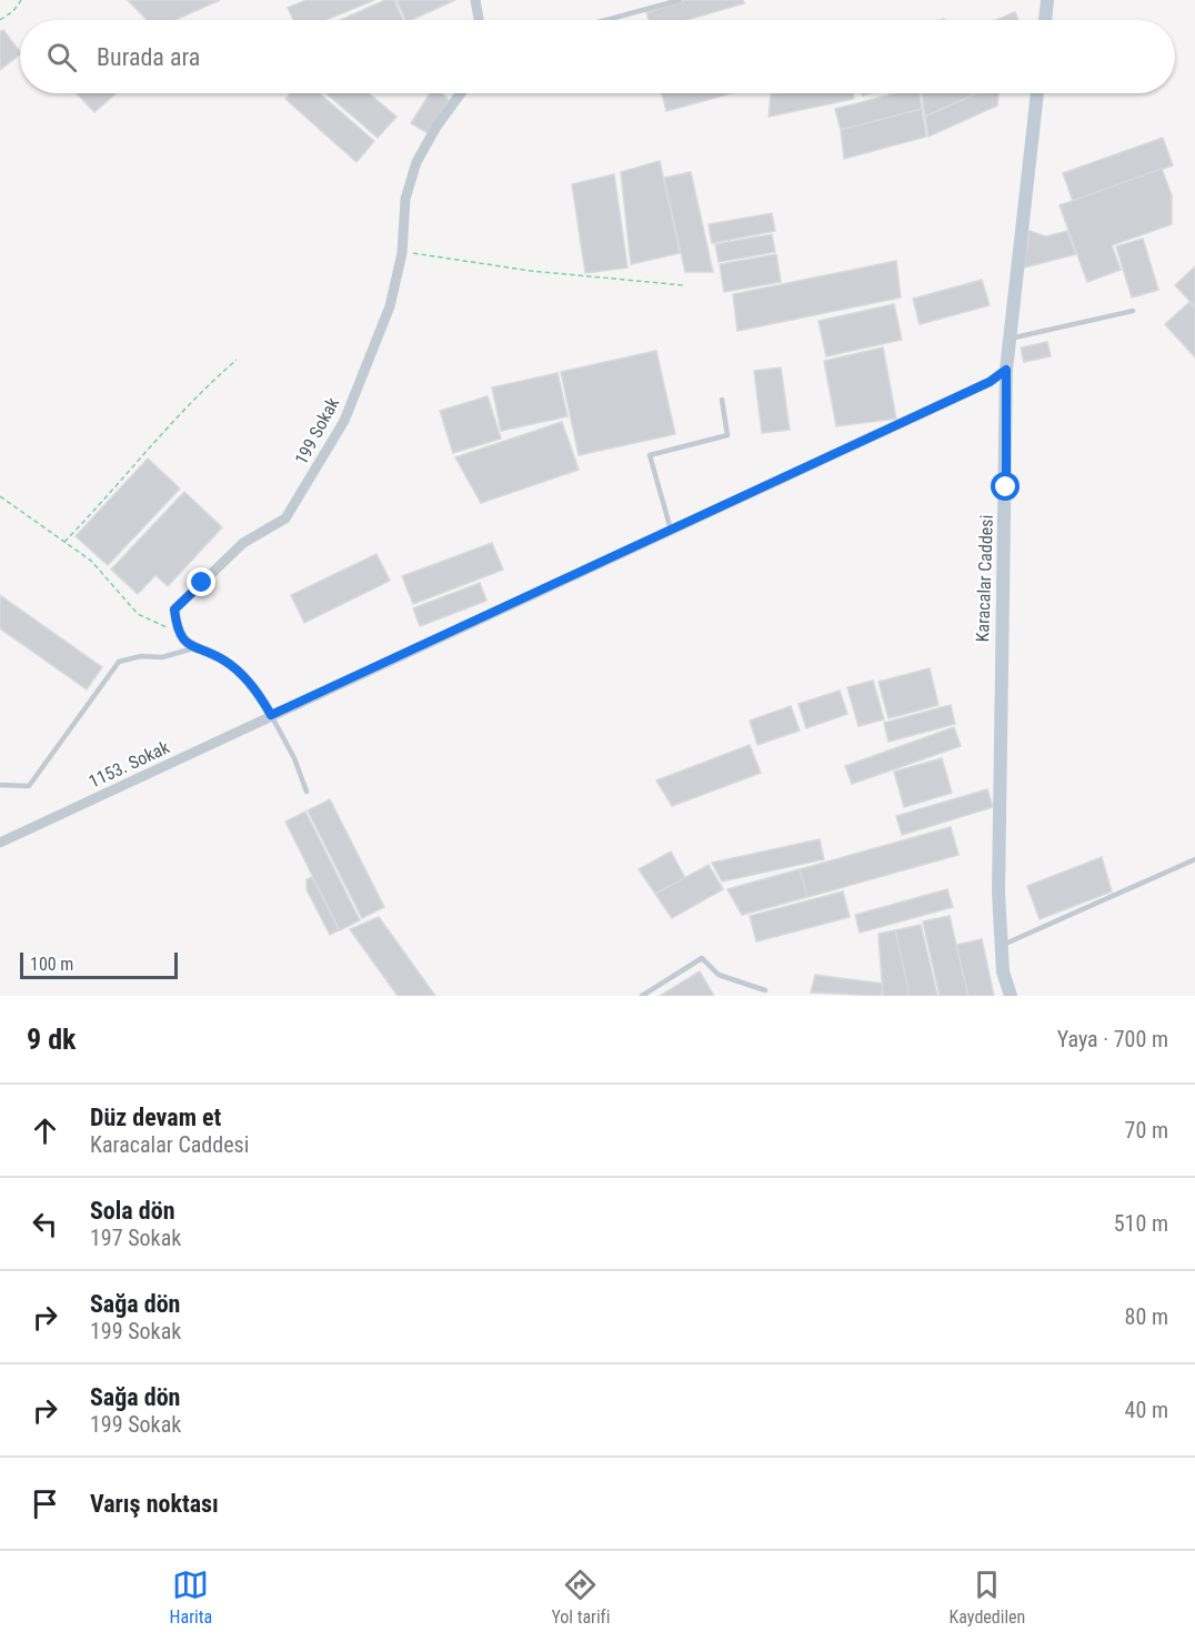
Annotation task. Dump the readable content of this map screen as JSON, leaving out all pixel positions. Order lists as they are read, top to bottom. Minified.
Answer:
{"streets":{"street":["199 Sokak","Karacalar Caddesi","1153. Sokak"]},"crossings":[["Karacalar Caddesi","1153. Sokak"]],"scale_bar":"100 m","page":{"search":"Burada ara","scale":"100 m","heading":["9 dk","Yaya · 700 m"],"list":[["Düz devam et","Karacalar Caddesi","70 m"],["Sola dön","197 Sokak","510 m"],["Sağa dön","199 Sokak","80 m"],["Sağa dön","199 Sokak","40 m"],"Varış noktası"],"nav":["Harita","Yol tarifi","Kaydedilen"]}}
